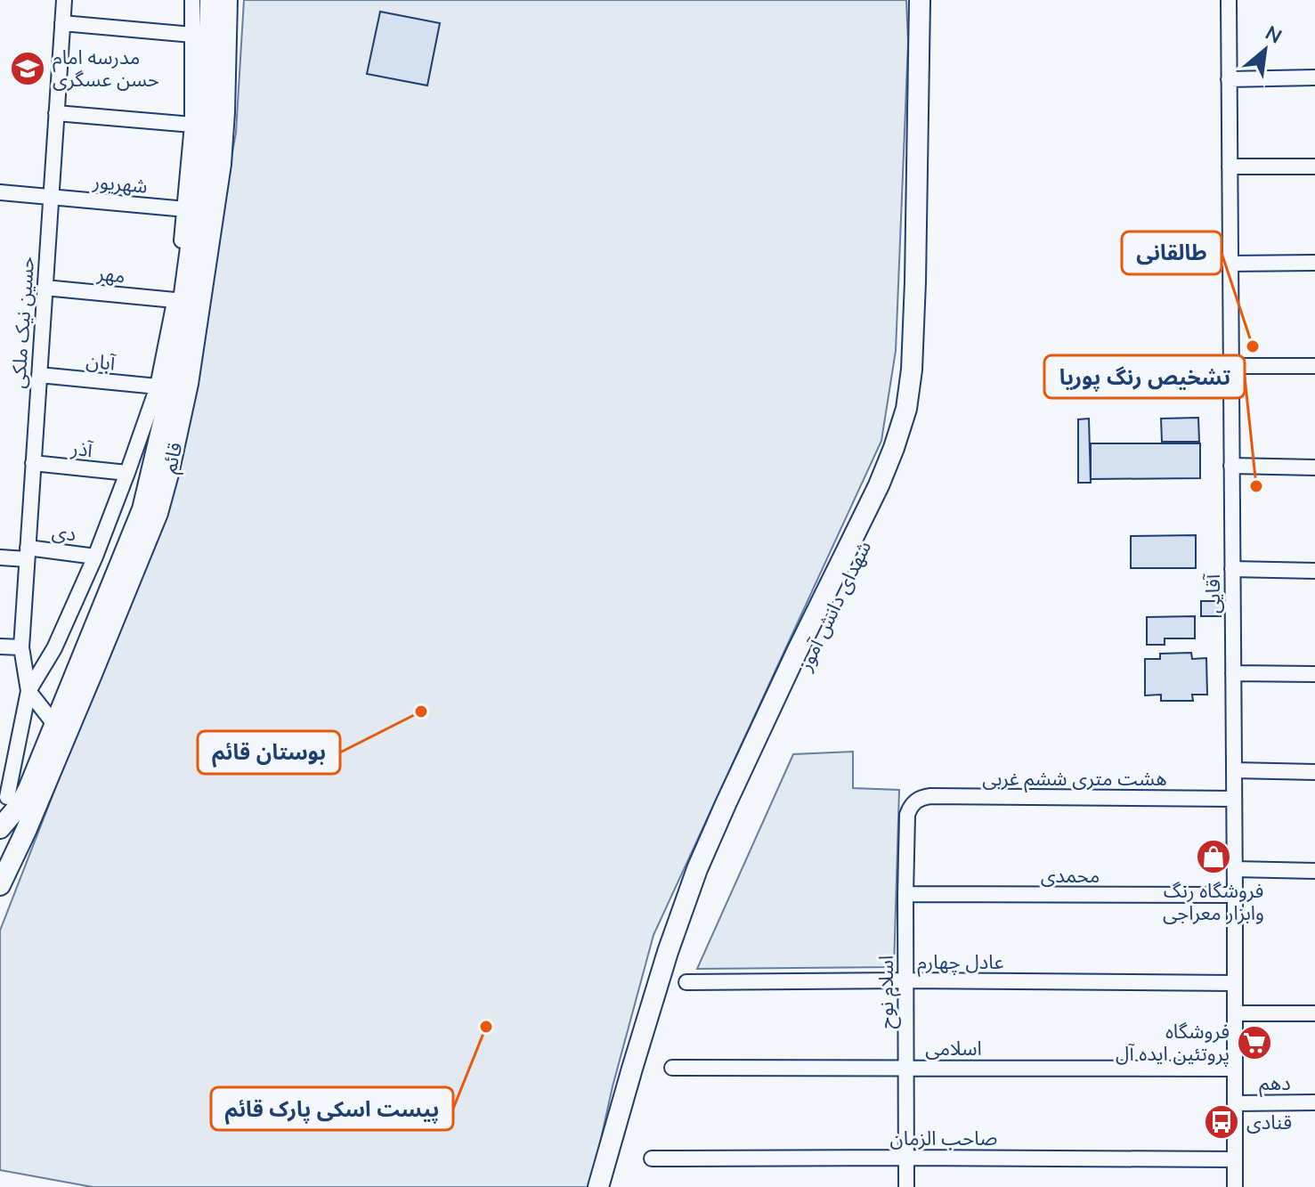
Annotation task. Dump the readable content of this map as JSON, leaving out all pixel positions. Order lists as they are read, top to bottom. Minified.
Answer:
{"streets":{"main road":["قائم","شهدای دانش آموز"],"street":["شهریور","مهر","حسین نیک ملکی","آبان","آذر","دی","آقایی","هشت متری ششم غربی","محمدی","عادل چهارم","اسلام نوح","اسلامی","دهم","صاحب الزمان"]},"crossings":[["شهریور","حسین نیک ملکی"],["مهر","حسین نیک ملکی"],["حسین نیک ملکی","آبان"],["حسین نیک ملکی","آذر"],["حسین نیک ملکی","قائم"],["حسین نیک ملکی","دی"],["آقایی","هشت متری ششم غربی"],["آقایی","محمدی"],["آقایی","عادل چهارم"],["آقایی","اسلامی"],["آقایی","دهم"],["آقایی","صاحب الزمان"],["هشت متری ششم غربی","اسلام نوح"],["محمدی","اسلام نوح"],["عادل چهارم","اسلام نوح"],["اسلام نوح","اسلامی"],["اسلام نوح","صاحب الزمان"]],"places":{"school or university":["مدرسه امام حسن عسگری"],"other":["طالقانی","تشخیص رنگ پوریا","بوستان قائم","پیست اسکی پارک قائم"],"shop":["فروشگاه رنگ وابزار معراجی"],"supermarket":["فروشگاه پروتئین ایده آل"],"bus stop":["قنادی"]},"north":"top right"}
